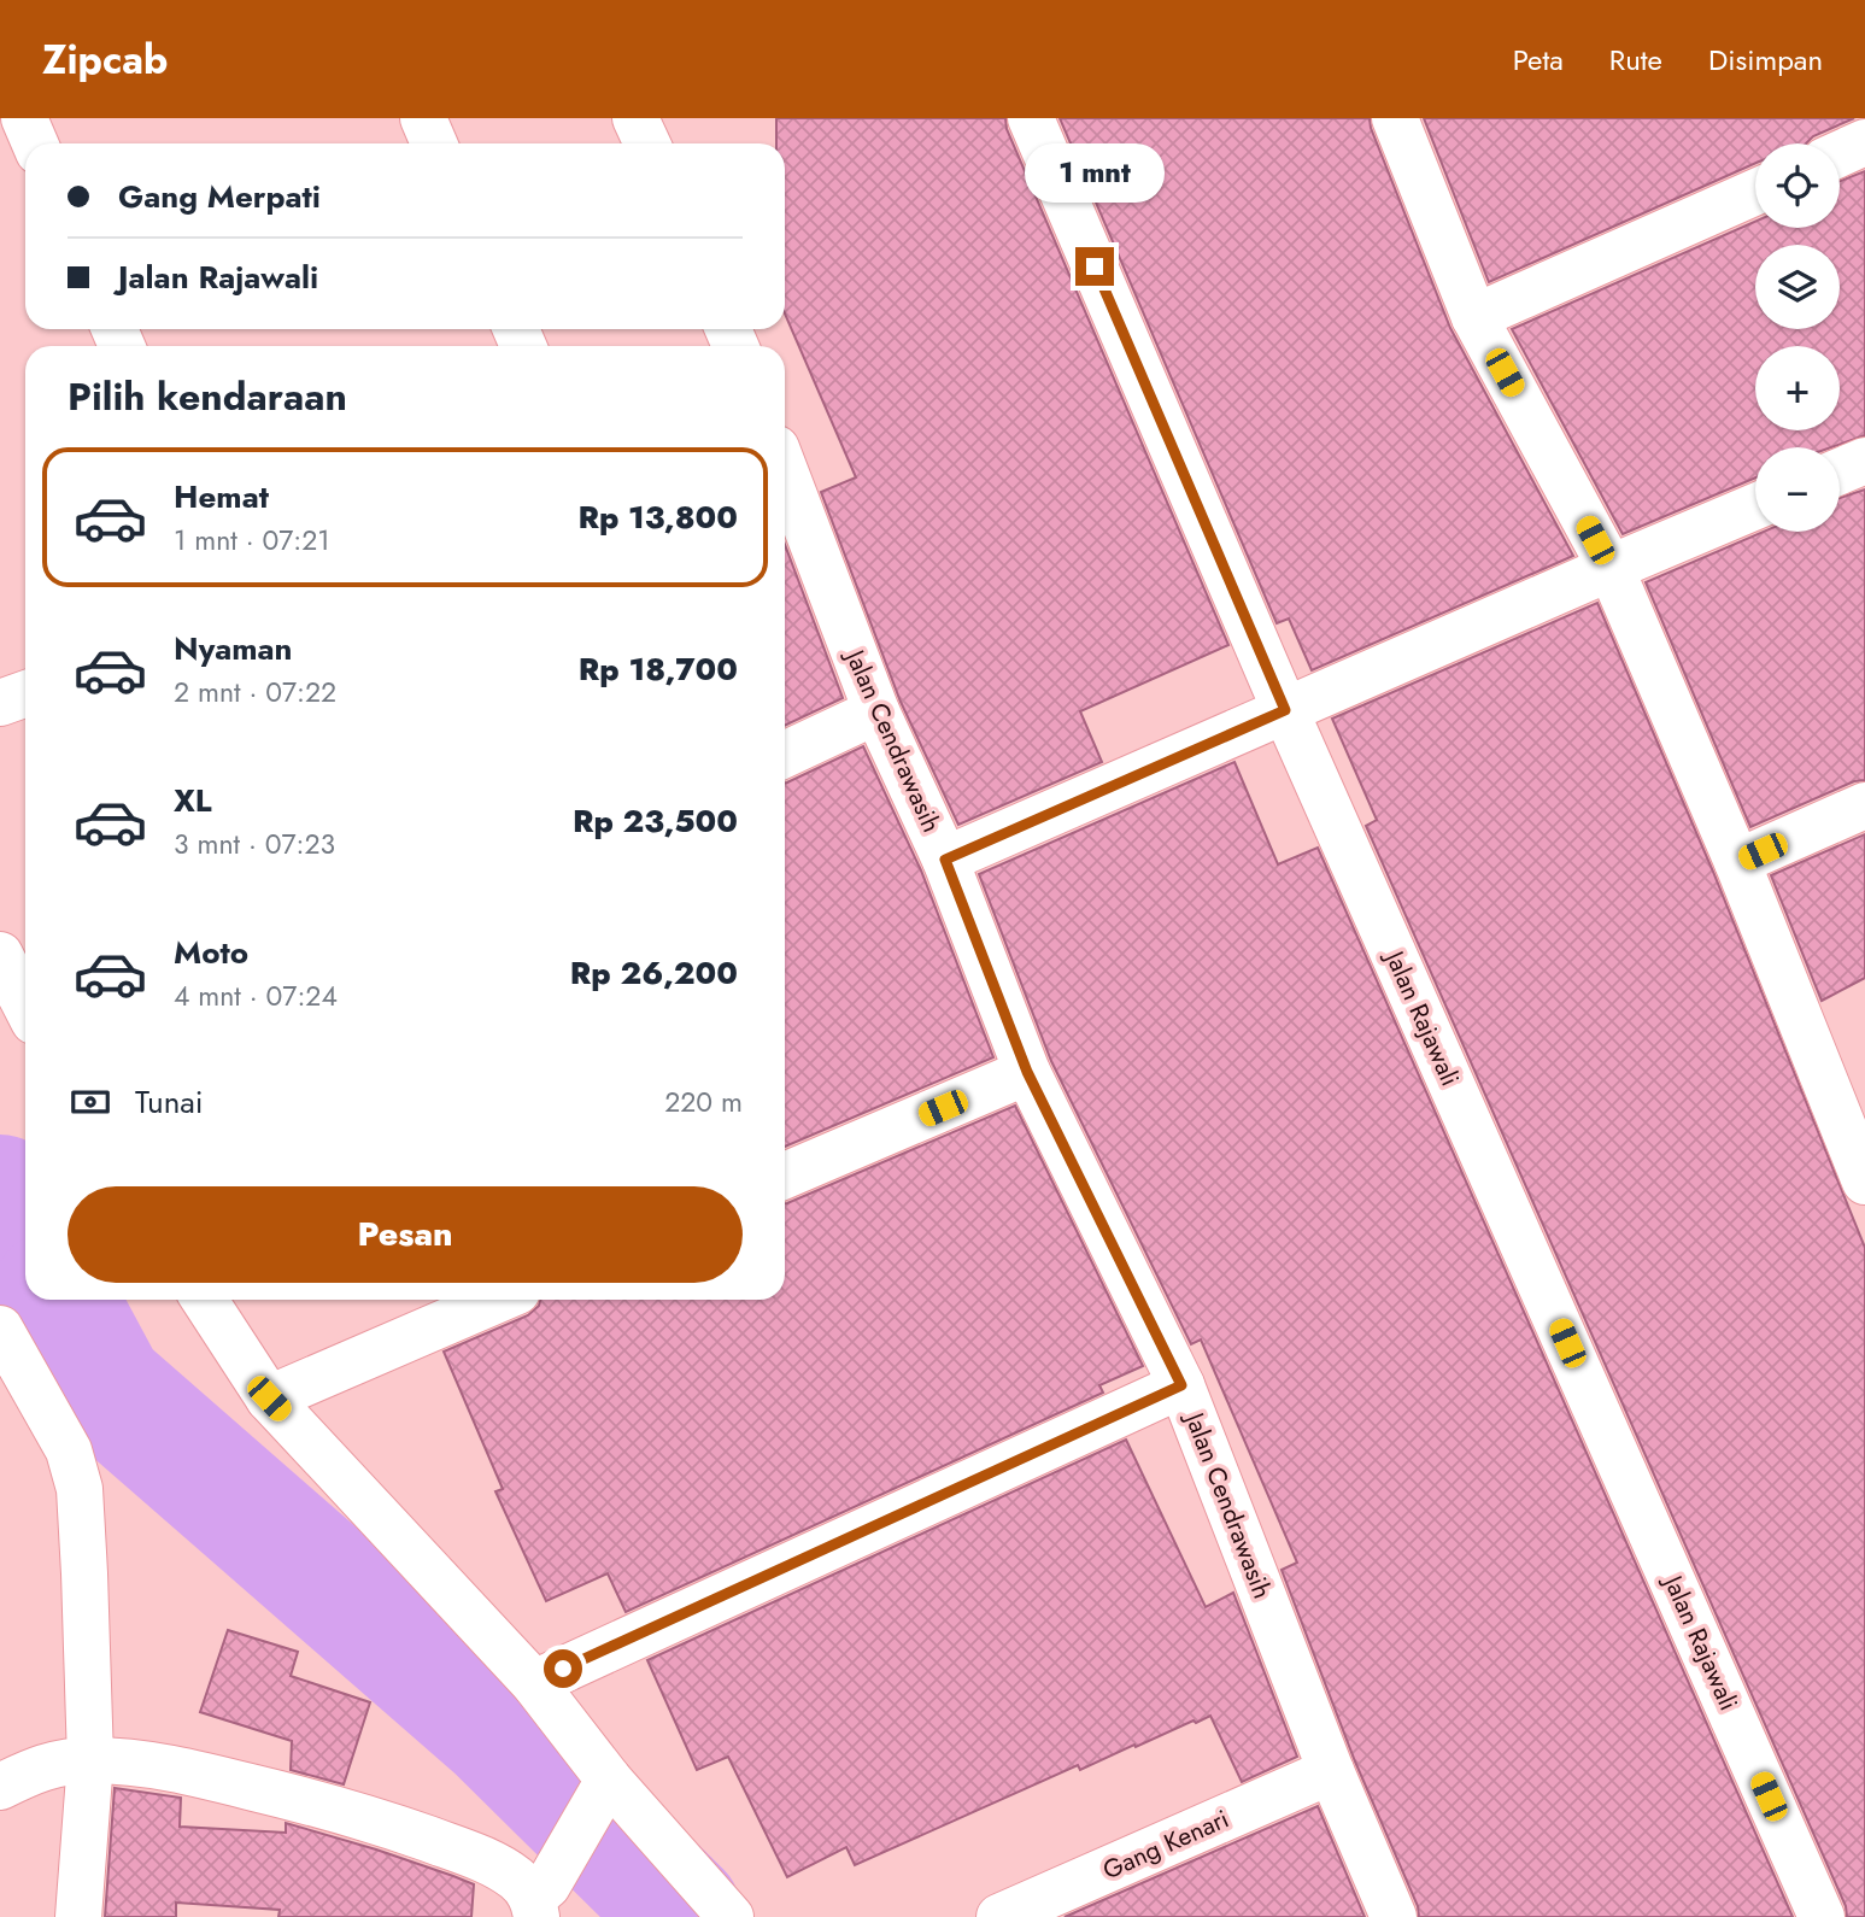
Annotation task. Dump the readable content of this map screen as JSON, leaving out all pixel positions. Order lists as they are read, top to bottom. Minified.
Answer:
{"streets":{"street":["Jalan Cendrawasih","Jalan Rajawali","Gang Kenari"]},"crossings":[["Jalan Cendrawasih","Gang Kenari"]],"page":{"header":"Zipcab","nav":["Peta","Rute","Disimpan"],"map_buttons":["+","−"],"bubble":"1 mnt","banner":["Gang Merpati","Jalan Rajawali"],"heading":"Pilih kendaraan","list":[{"name":"Hemat","note":"1 mnt · 07:21","value":"Rp 13,800"},{"name":"Nyaman","note":"2 mnt · 07:22","value":"Rp 18,700"},{"name":"XL","note":"3 mnt · 07:23","value":"Rp 23,500"},{"name":"Moto","note":"4 mnt · 07:24","value":"Rp 26,200"}],"pay":["Tunai","220 m"],"buttons":"Pesan"}}
